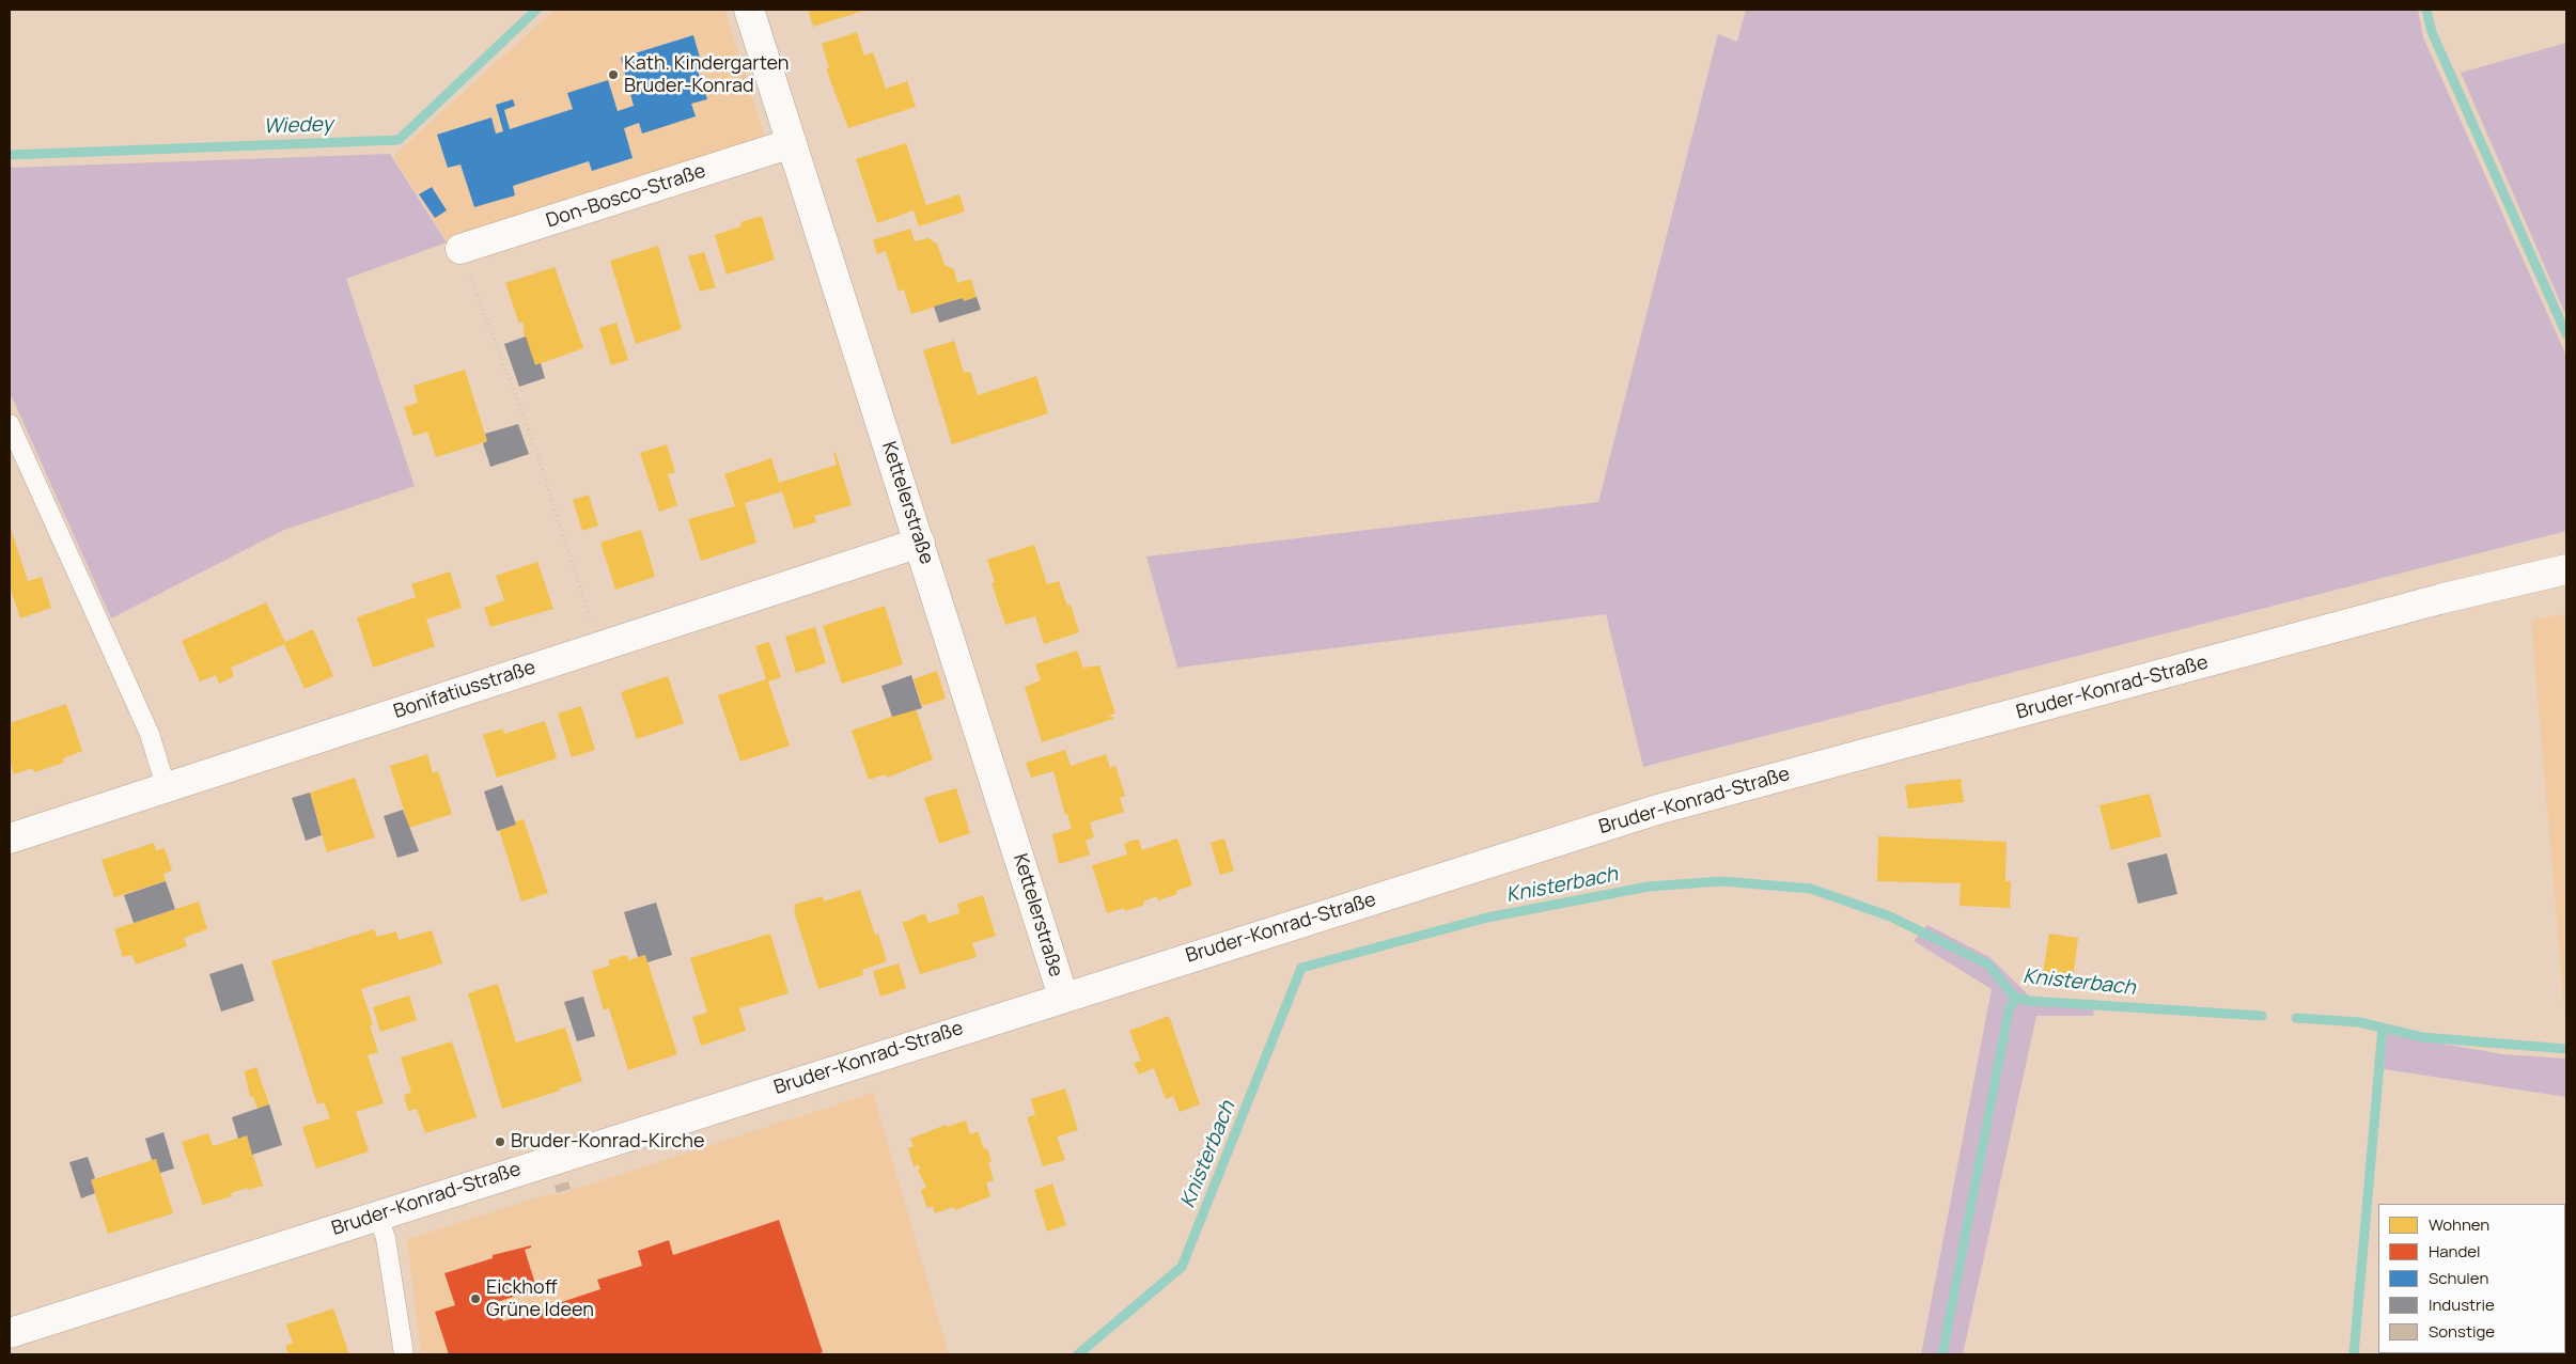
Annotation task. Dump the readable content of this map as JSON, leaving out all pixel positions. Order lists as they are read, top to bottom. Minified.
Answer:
{"streets":{"street":["Don-Bosco-Straße","Kettelerstraße","Bruder-Konrad-Straße","Bonifatiusstraße"]},"crossings":[["Don-Bosco-Straße","Kettelerstraße"],["Kettelerstraße","Bruder-Konrad-Straße"],["Kettelerstraße","Bonifatiusstraße"]],"water":["Wiedey","Knisterbach"],"places":["Kath. Kindergarten Bruder-Konrad","Bruder-Konrad-Kirche","Eickhoff Grüne Ideen"],"legend":["Wohnen","Handel","Schulen","Industrie","Sonstige"]}
